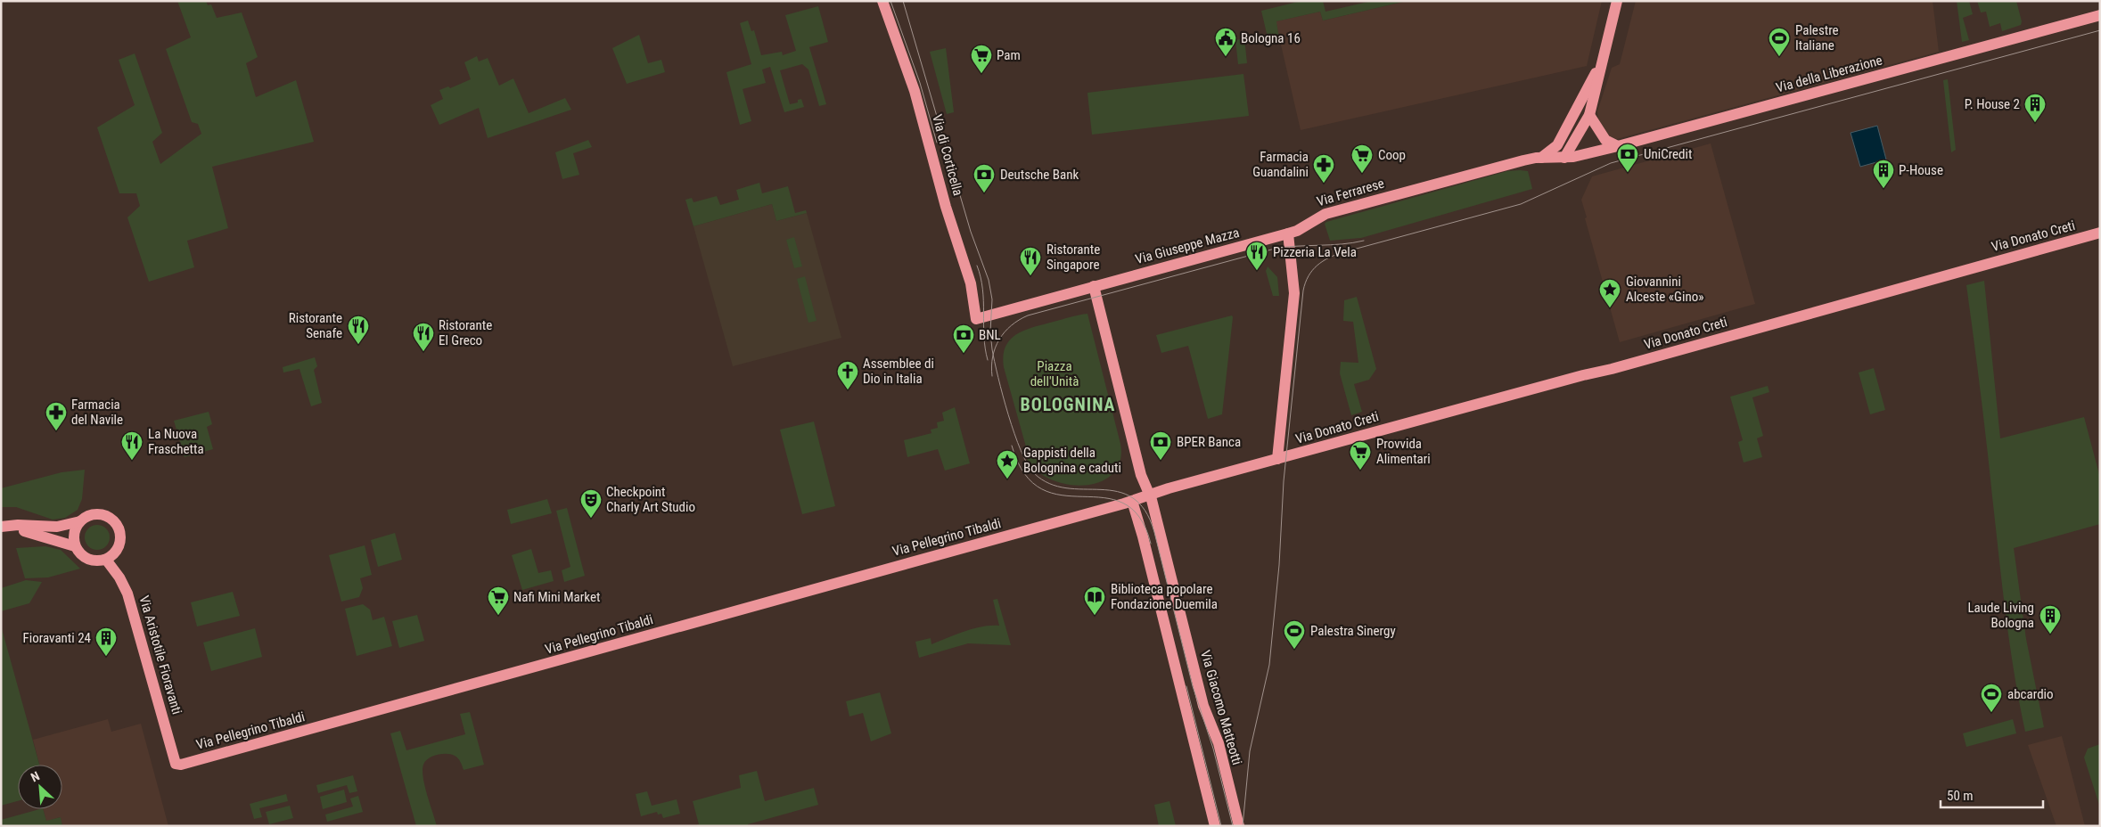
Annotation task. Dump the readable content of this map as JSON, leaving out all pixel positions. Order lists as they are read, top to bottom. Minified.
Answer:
{"streets":{"main road":["Via della Liberazione","Via di Corticella","Via Ferrarese","Via Donato Creti","Via Giuseppe Mazza","Via Pellegrino Tibaldi","Via Aristotile Fioravanti","Via Giacomo Matteotti"]},"crossings":[["Via della Liberazione","Via Ferrarese"],["Via di Corticella","Via Giuseppe Mazza"],["Via Ferrarese","Via Giuseppe Mazza"],["Via Pellegrino Tibaldi","Via Aristotile Fioravanti"]],"districts":["BOLOGNINA"],"parks":["Piazza dell'Unità"],"places":{"public building":["Bologna 16"],"sports":["Palestre Italiane","Palestra Sinergy","abcardio"],"supermarket":["Pam","Coop","Provvida Alimentari","Nafi Mini Market"],"building":["P. House 2","P-House","Laude Living Bologna","Fioravanti 24"],"bank":["UniCredit","Deutsche Bank","BNL","BPER Banca"],"pharmacy":["Farmacia Guandalini","Farmacia del Navile"],"restaurant":["Pizzeria La Vela","Ristorante Singapore","Ristorante Senafe","Ristorante El Greco","La Nuova Fraschetta"],"place":["Giovannini Alceste «Gino»","Gappisti della Bolognina e caduti"],"church":["Assemblee di Dio in Italia"],"theatre":["Checkpoint Charly Art Studio"],"library":["Biblioteca popolare Fondazione Duemila"]},"scale_bar":"50 m","north":"top left"}
